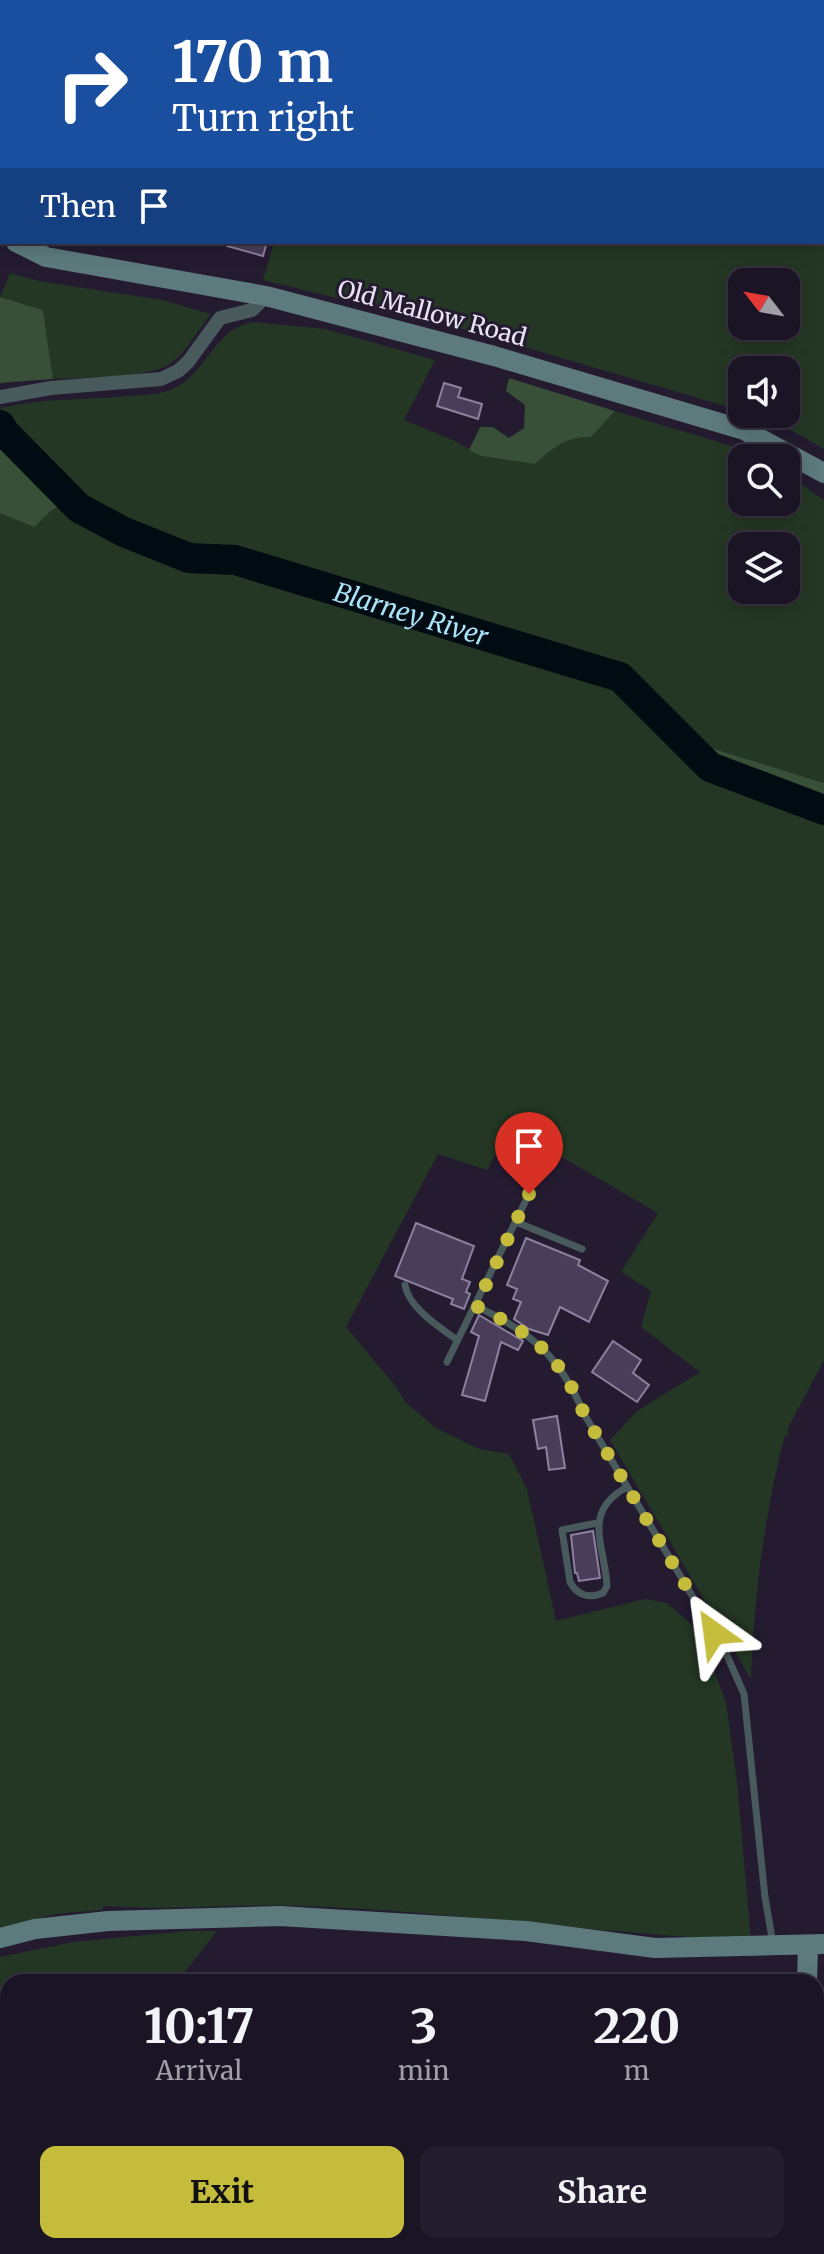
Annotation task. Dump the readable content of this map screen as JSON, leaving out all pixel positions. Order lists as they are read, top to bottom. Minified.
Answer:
{"streets":{"street":["Old Mallow Road"]},"water":["Blarney River"],"north":"top left","page":{"turn":["170 m","Turn right"],"then":"Then","eta":["10:17","Arrival","3","min","220","m"],"buttons":["Exit","Share"]}}
